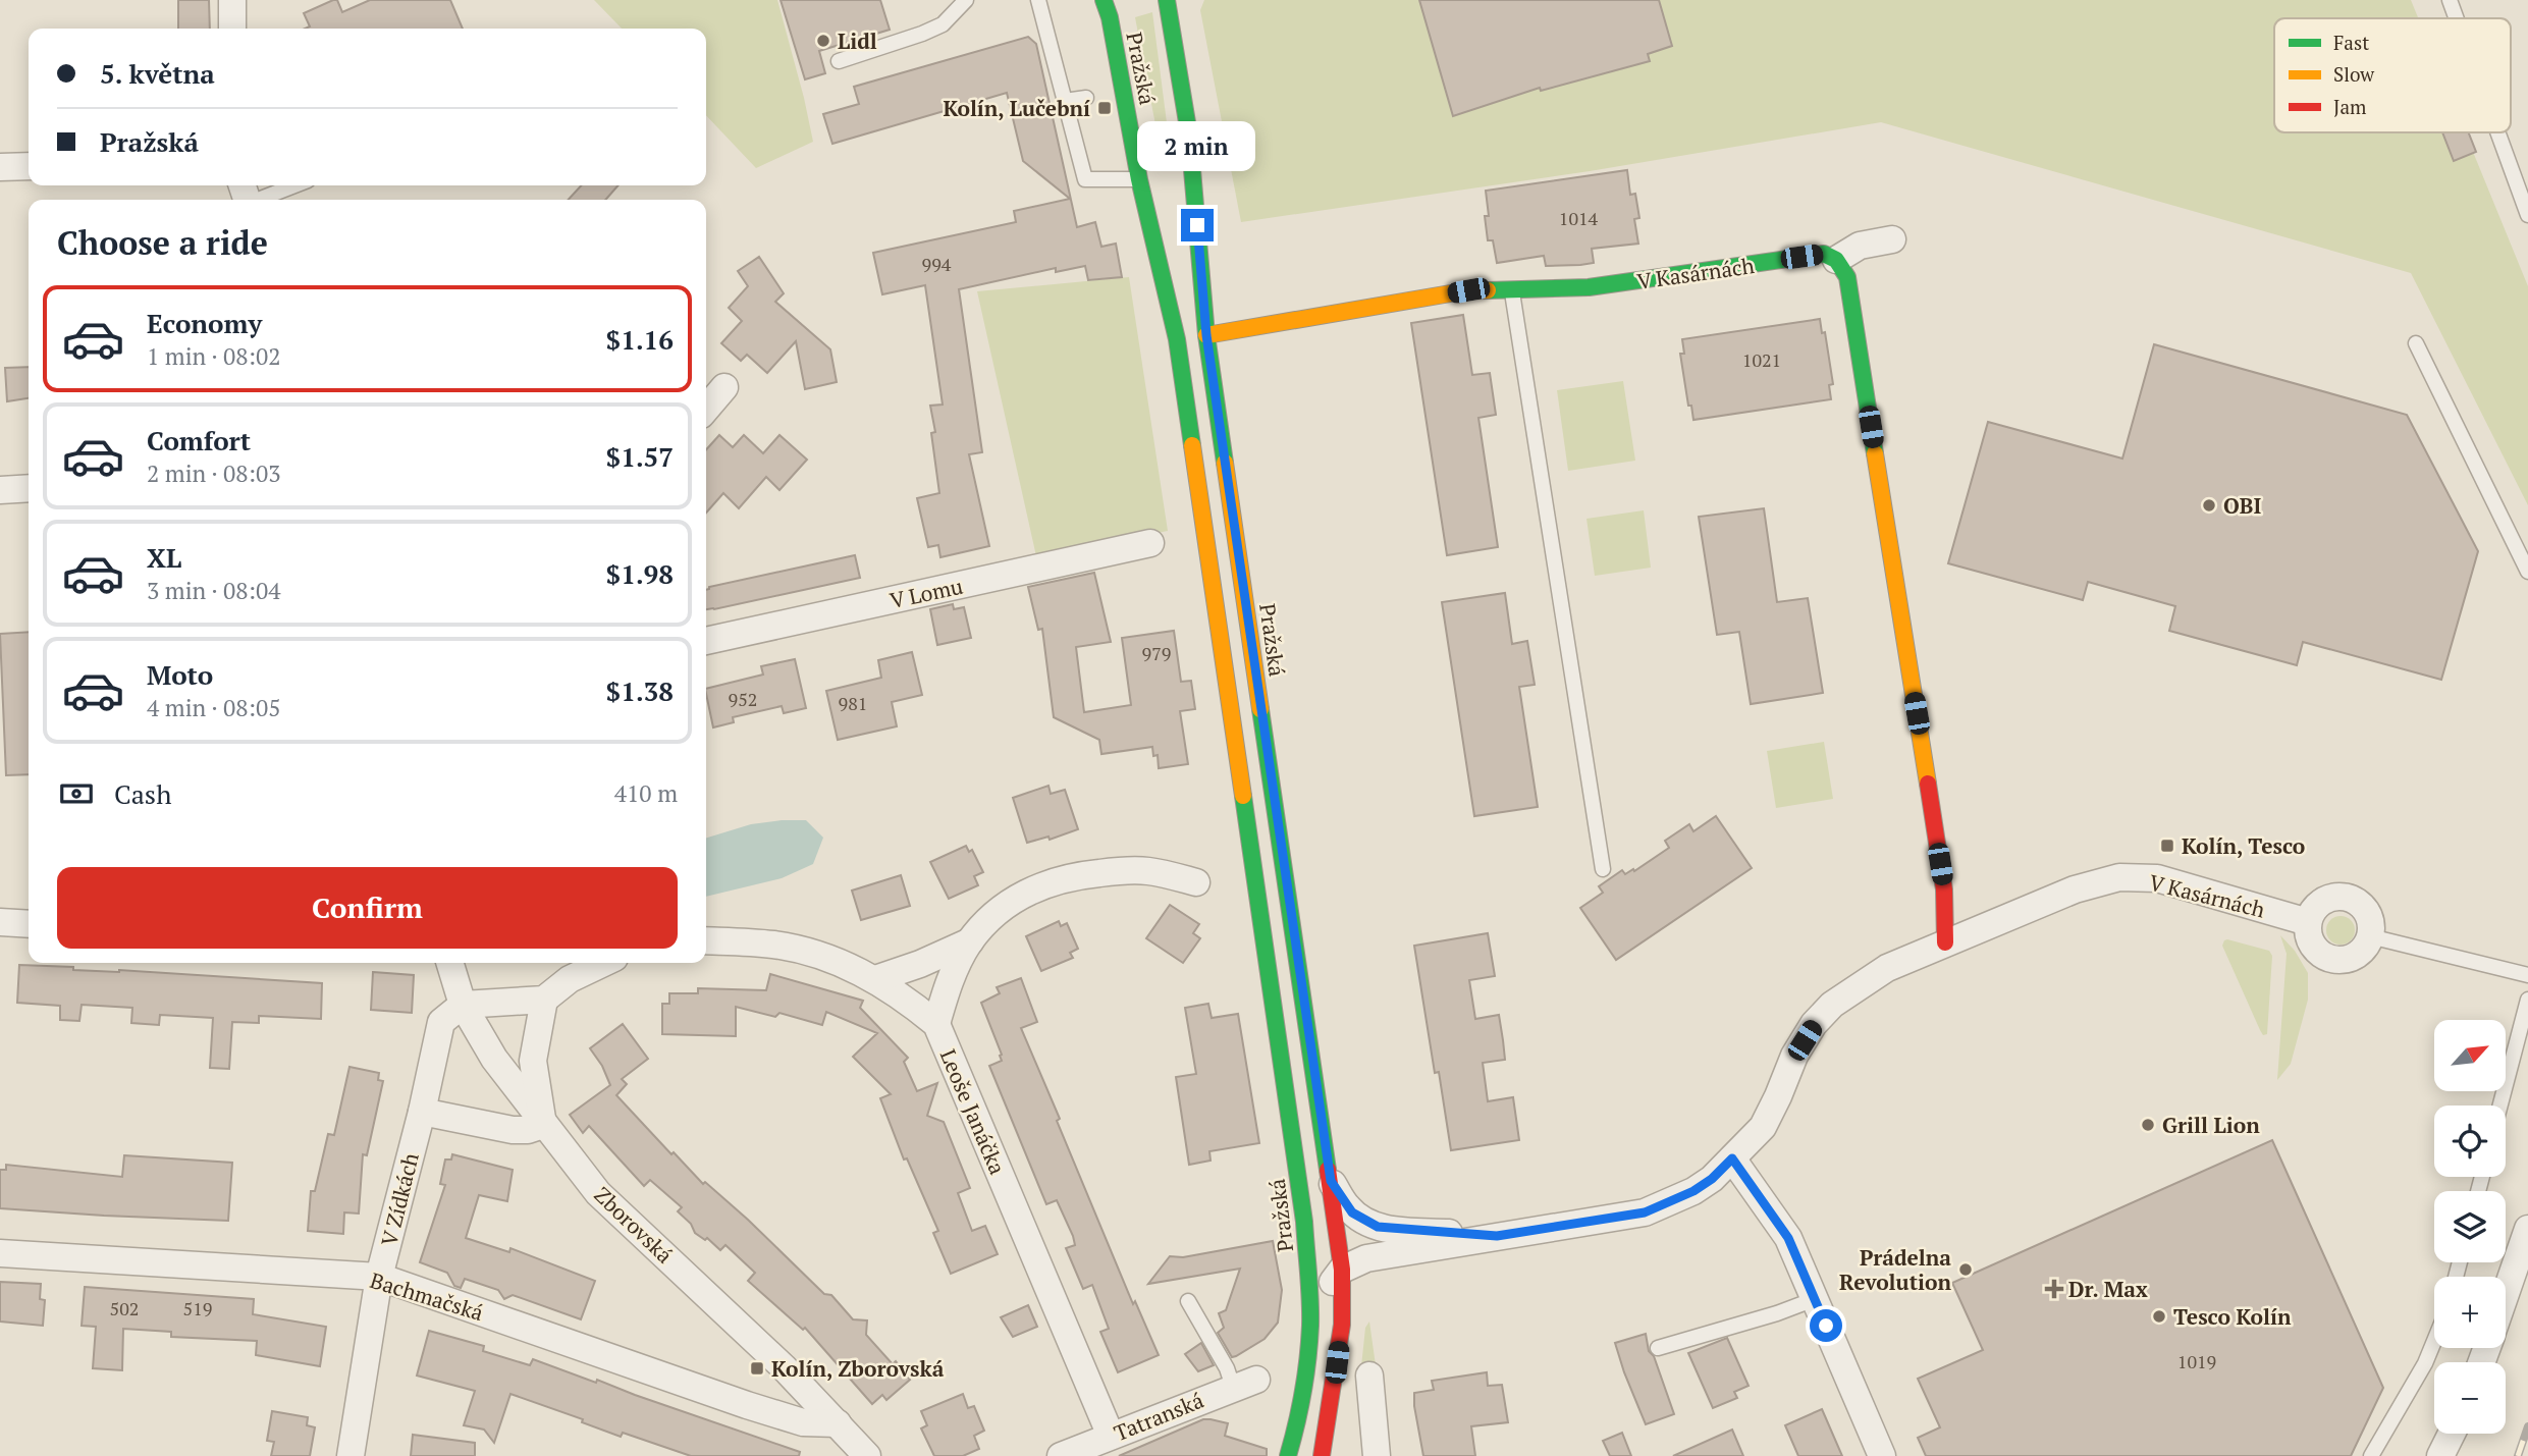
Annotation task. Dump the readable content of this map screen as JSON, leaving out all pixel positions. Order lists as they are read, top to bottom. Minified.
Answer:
{"streets":{"street":["Pražská","V Kasárnách","V Lomu","Leoše Janáčka","V Zídkách","Zborovská","Bachmačská","Tatranská"]},"crossings":[["Pražská","V Kasárnách"],["Leoše Janáčka","Tatranská"],["V Zídkách","Zborovská"],["V Zídkách","Bachmačská"],["Zborovská","Bachmačská"]],"places":{"other":["Lidl","OBI","Grill Lion","Prádelna Revolution","Tesco Kolín"],"transit":["Kolín, Lučební","Kolín, Tesco","Kolín, Zborovská"],"health":["Dr. Max"]},"house_numbers":["1014","994","1021","979","952","981","502","519","1019"],"legend":["Fast","Slow","Jam"],"north":"top right","page":{"banner":["5. května","Pražská"],"bubble":"2 min","heading":"Choose a ride","list":[{"name":"Economy","note":"1 min · 08:02","value":"$1.16"},{"name":"Comfort","note":"2 min · 08:03","value":"$1.57"},{"name":"XL","note":"3 min · 08:04","value":"$1.98"},{"name":"Moto","note":"4 min · 08:05","value":"$1.38"}],"pay":["Cash","410 m"],"buttons":"Confirm","map_buttons":["+","−"]}}
